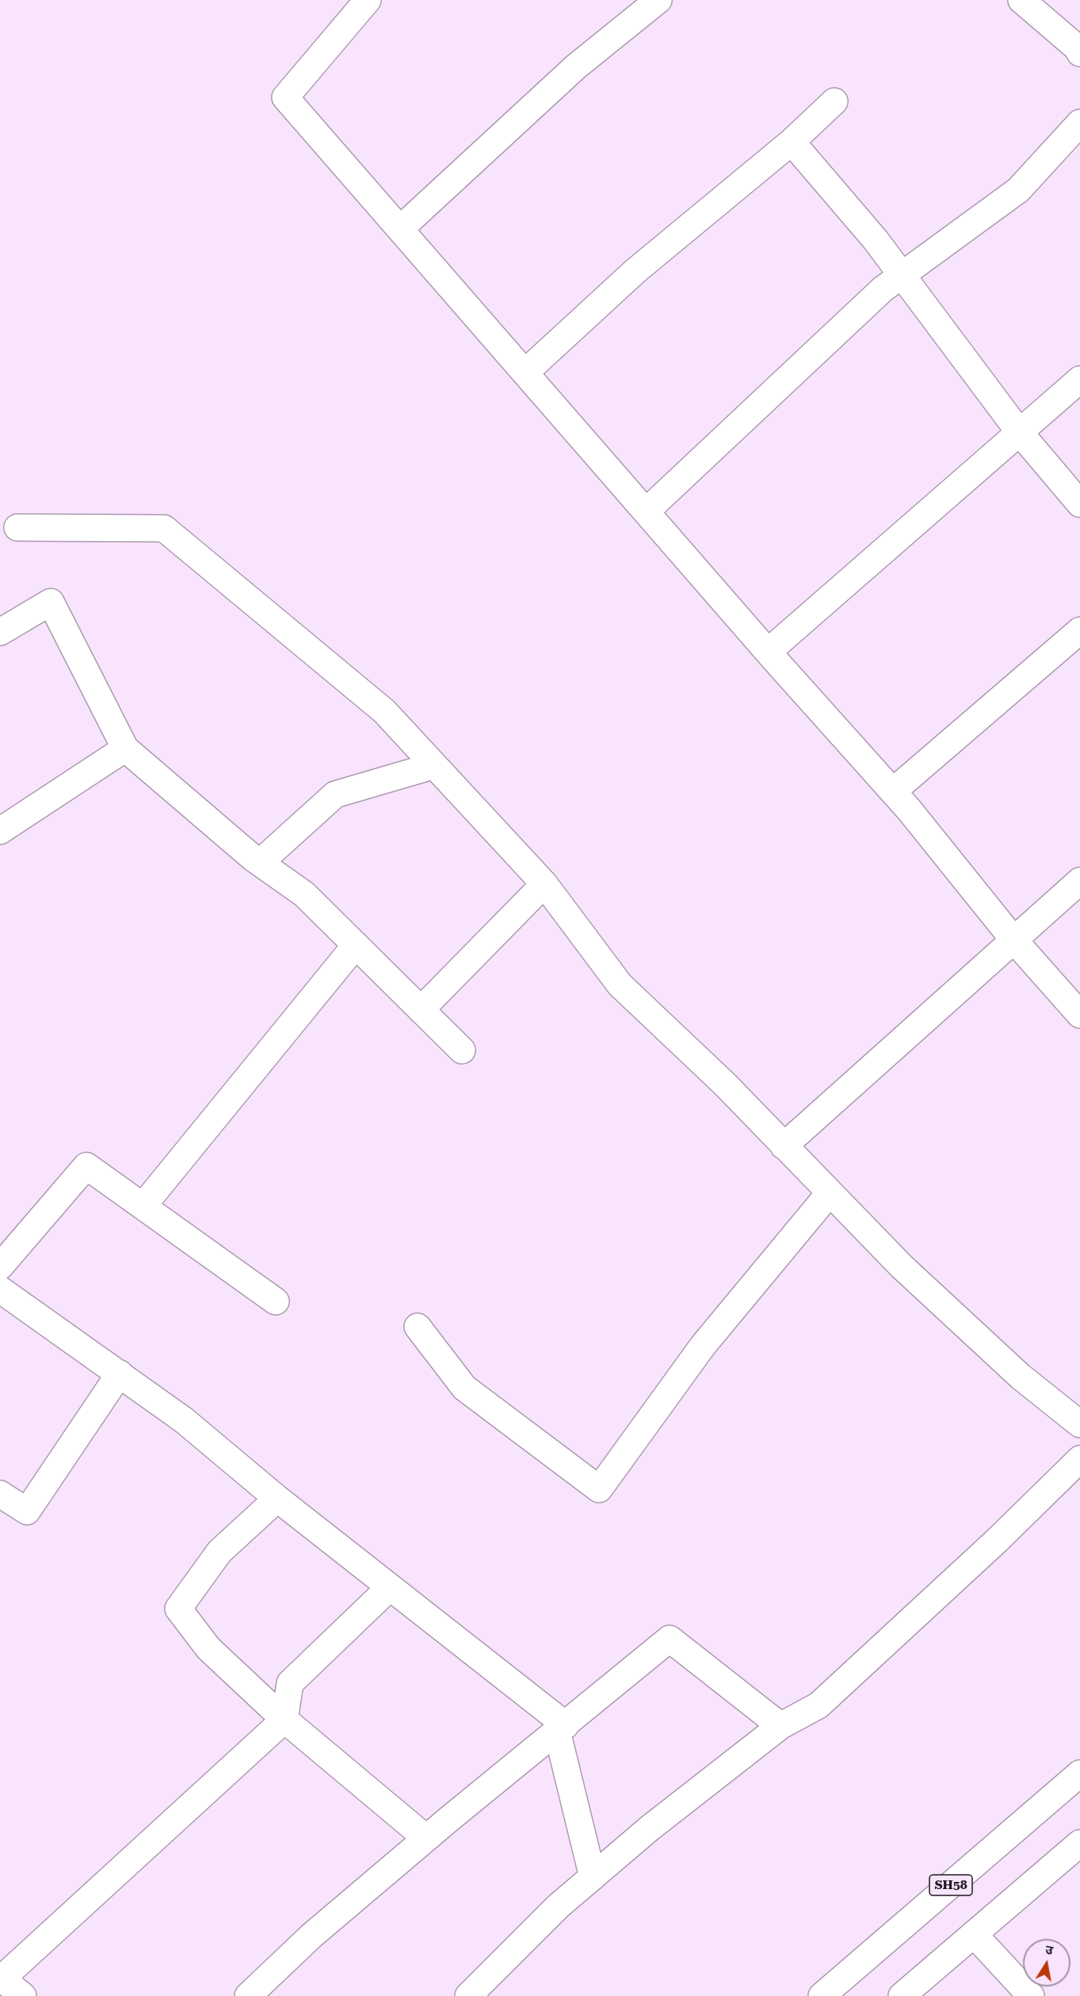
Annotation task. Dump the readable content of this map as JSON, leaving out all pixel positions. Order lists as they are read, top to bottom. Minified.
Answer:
{"streets":{"street":["SH58"]},"north":"top"}
